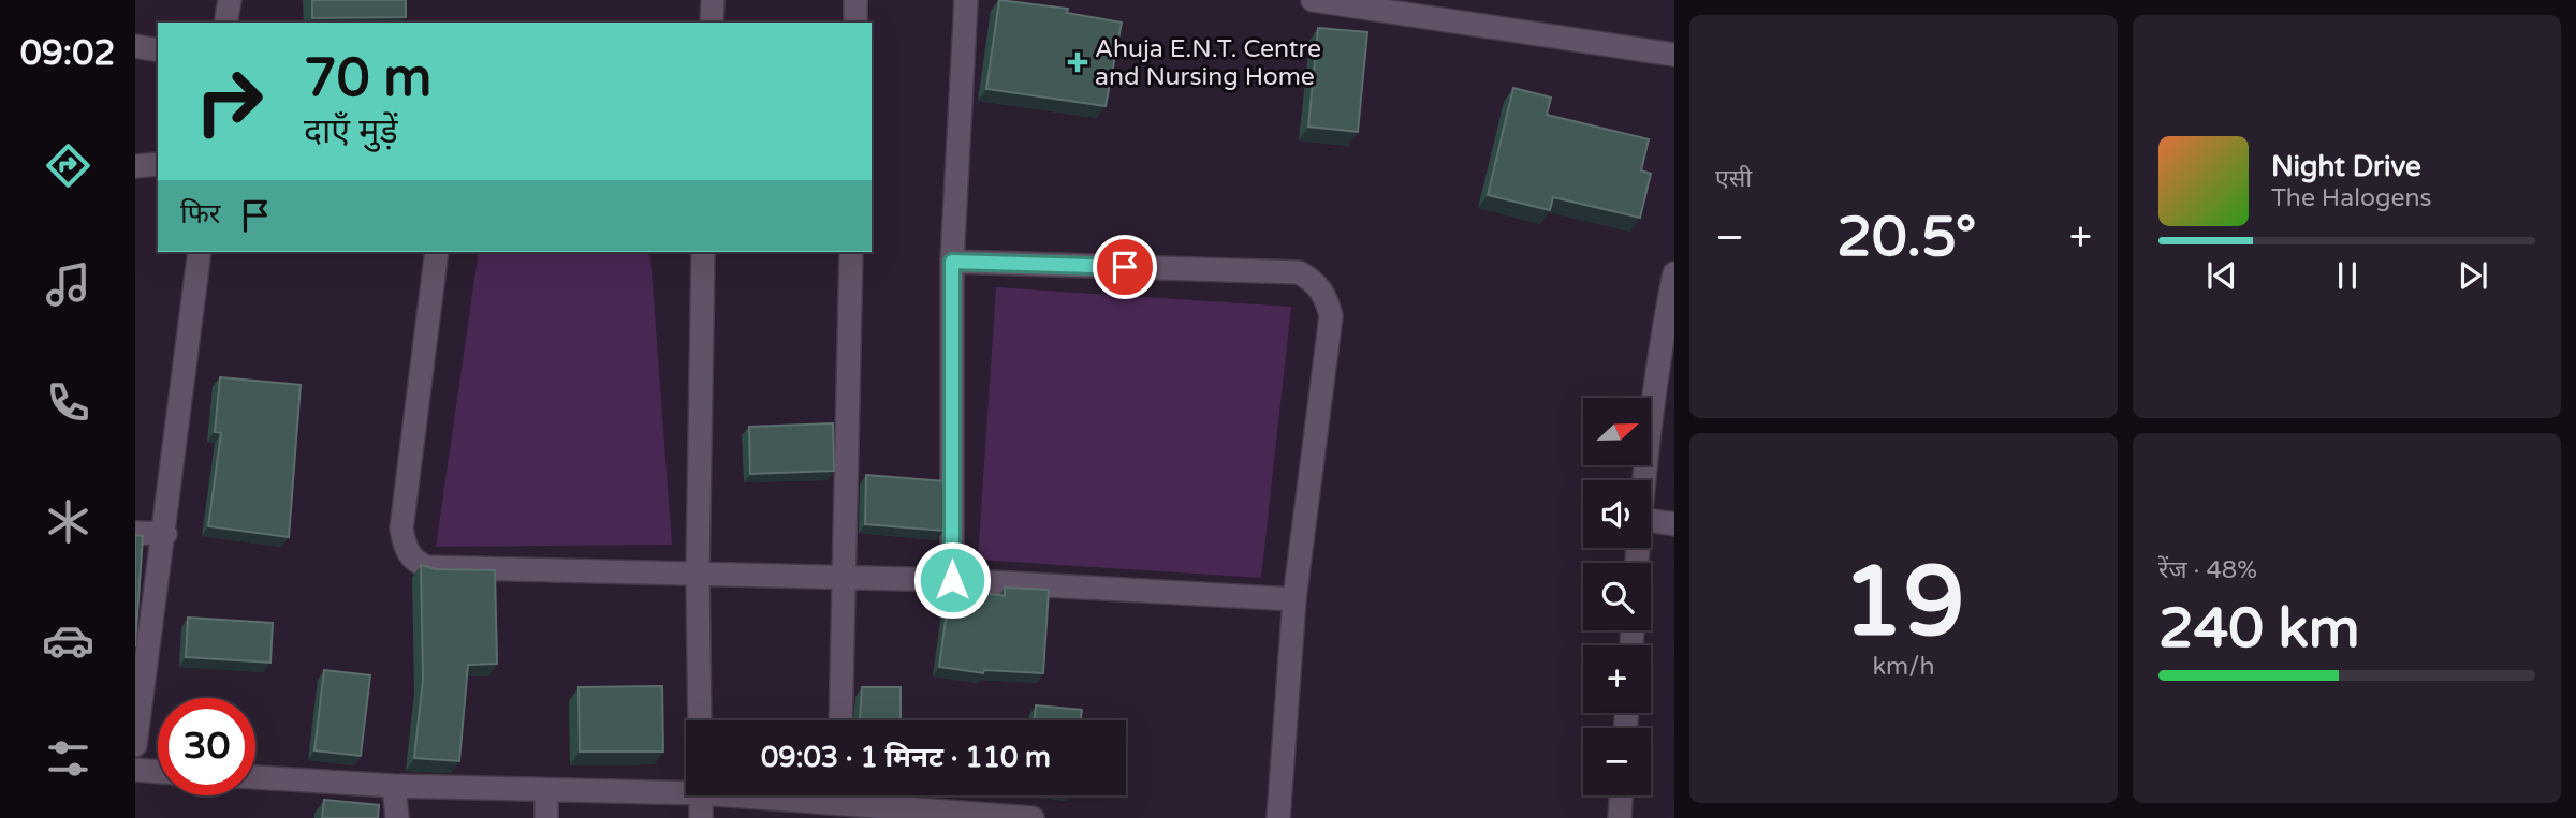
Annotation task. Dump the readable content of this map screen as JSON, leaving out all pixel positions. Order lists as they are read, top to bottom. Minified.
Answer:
{"places":{"health":["Ahuja E.N.T. Centre and Nursing Home"]},"north":"right","page":{"tabs":"09:02","tile":["एसी",["19","km/h"],["रेंज · 48%","240 km"]],"turn":["70 m","दाएँ मुड़ें"],"song":["Night Drive","The Halogens"],"then":"फिर","heat":["−","20.5°","+"],"map_buttons":["+","−"],"limit":"30","trip":"09:03 · 1 मिनट · 110 m"}}
